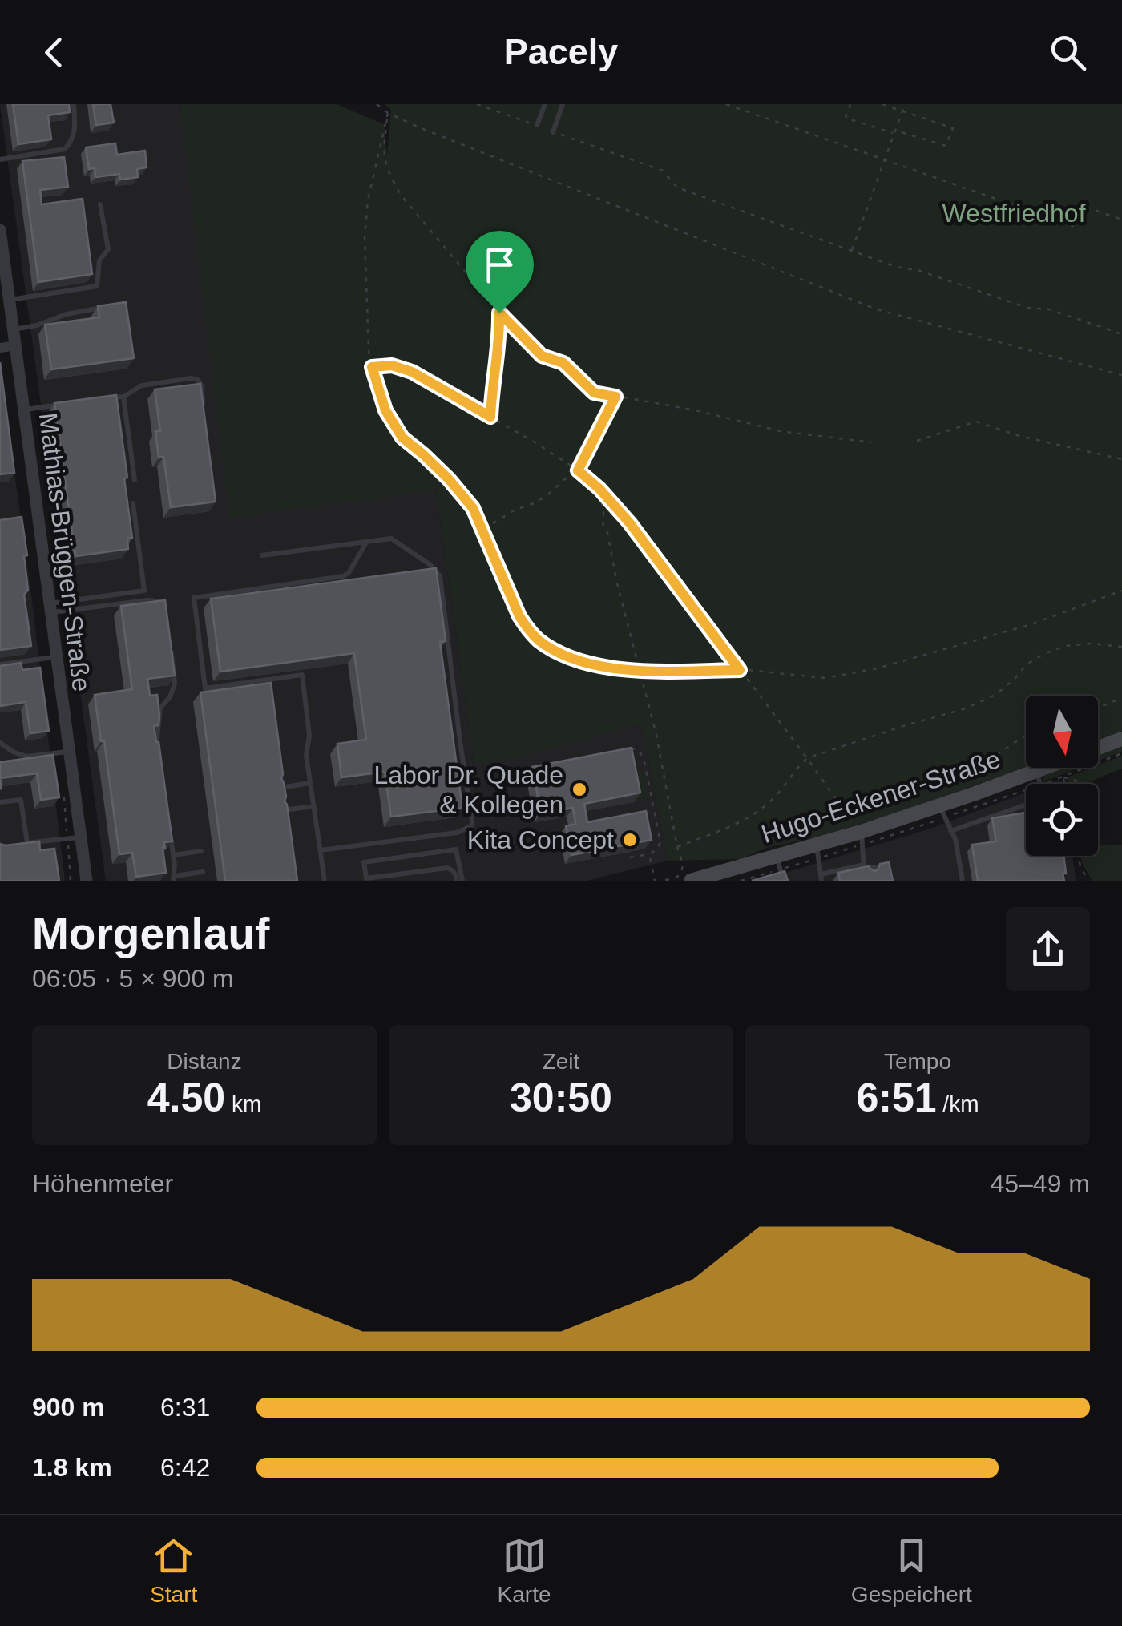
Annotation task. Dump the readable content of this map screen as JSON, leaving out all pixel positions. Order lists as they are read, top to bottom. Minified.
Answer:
{"streets":{"main road":["Hugo-Eckener-Straße"],"street":["Mathias-Brüggen-Straße"]},"parks":["Westfriedhof"],"places":["Labor Dr. Quade & Kollegen","Kita Concept"],"north":"bottom","page":{"header":"Pacely","heading":["Morgenlauf","06:05 · 5 × 900 m"],"stats":[["Distanz","4.50 km"],["Zeit","30:50"],["Tempo","6:51 /km"]],"chart":["Höhenmeter","45–49 m"],"list":[{"name":"900 m","note":"6:31"},{"name":"1.8 km","note":"6:42"}],"tabs":["Start","Karte","Gespeichert"]}}
